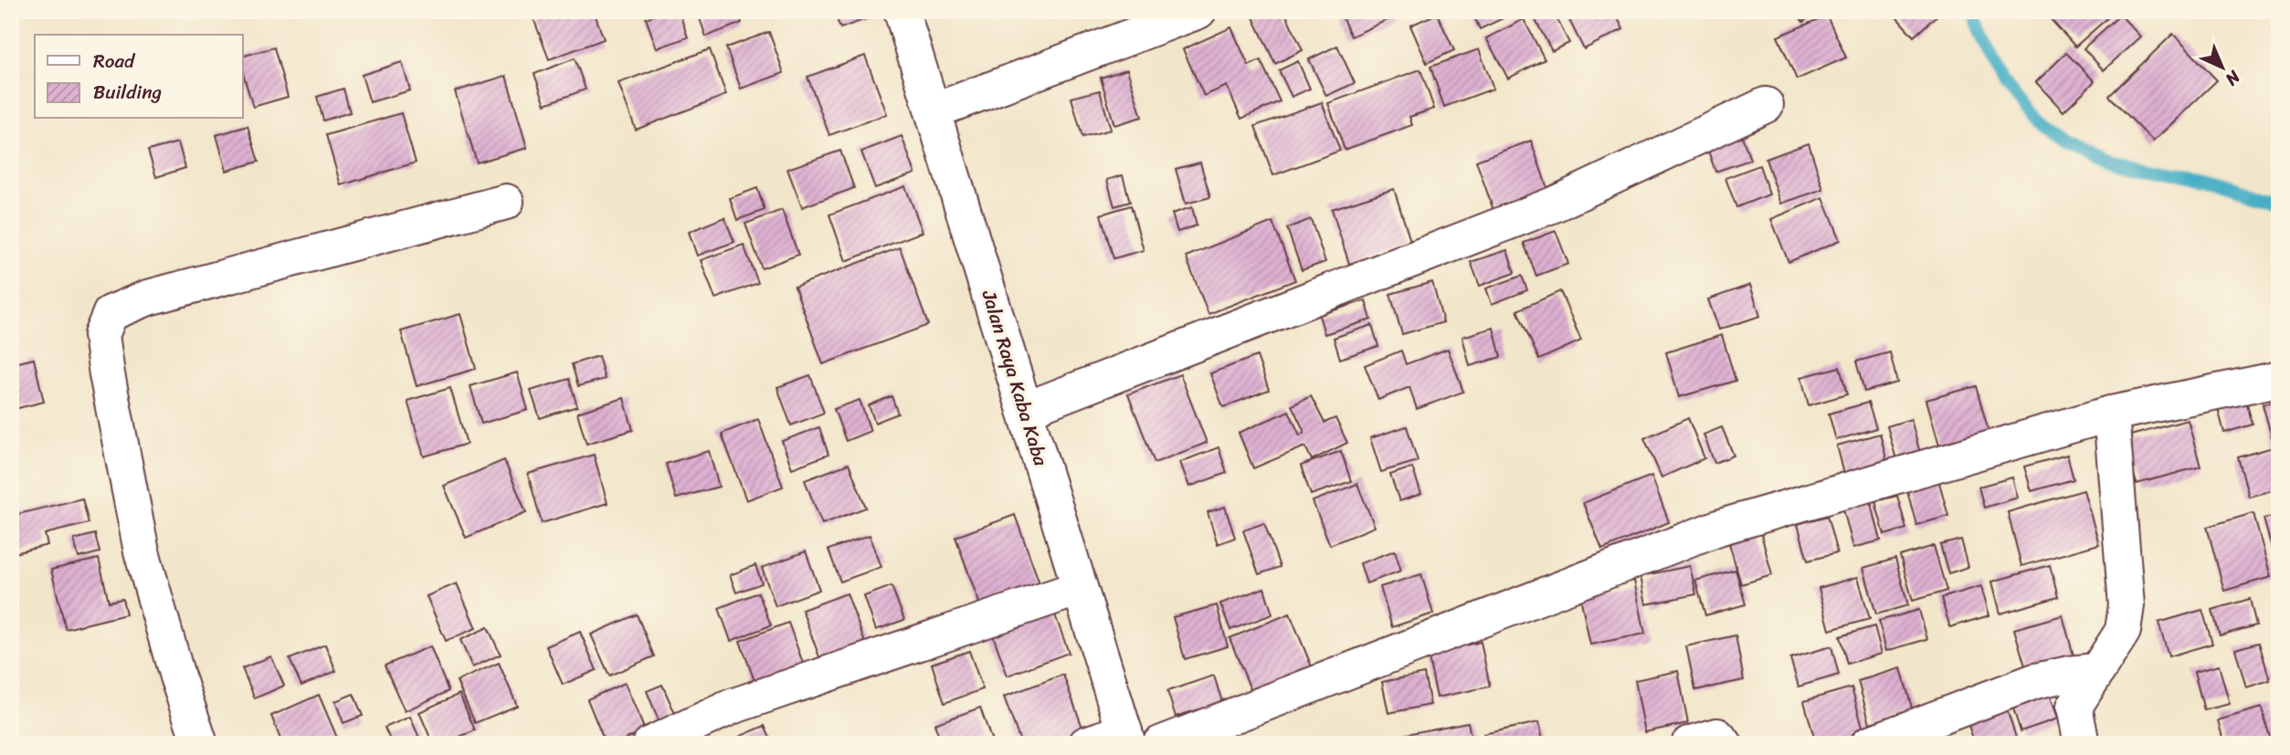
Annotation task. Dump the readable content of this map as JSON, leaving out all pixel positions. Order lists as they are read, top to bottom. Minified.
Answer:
{"streets":{"street":["Jalan Raya Kaba Kaba"]},"legend":["Road","Building"],"north":"bottom right"}
